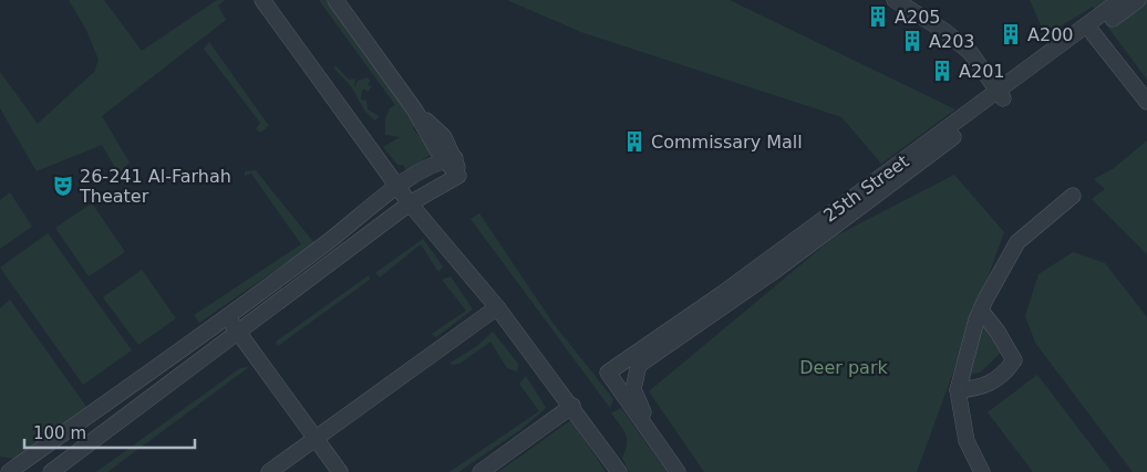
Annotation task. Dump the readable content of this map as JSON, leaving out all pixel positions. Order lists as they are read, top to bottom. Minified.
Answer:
{"streets":{"street":["25th Street"]},"parks":["Deer park"],"places":{"building":["A205","A200","A203","A201","Commissary Mall"],"theatre":["26-241 Al-Farhah Theater"]},"scale_bar":"100 m"}
